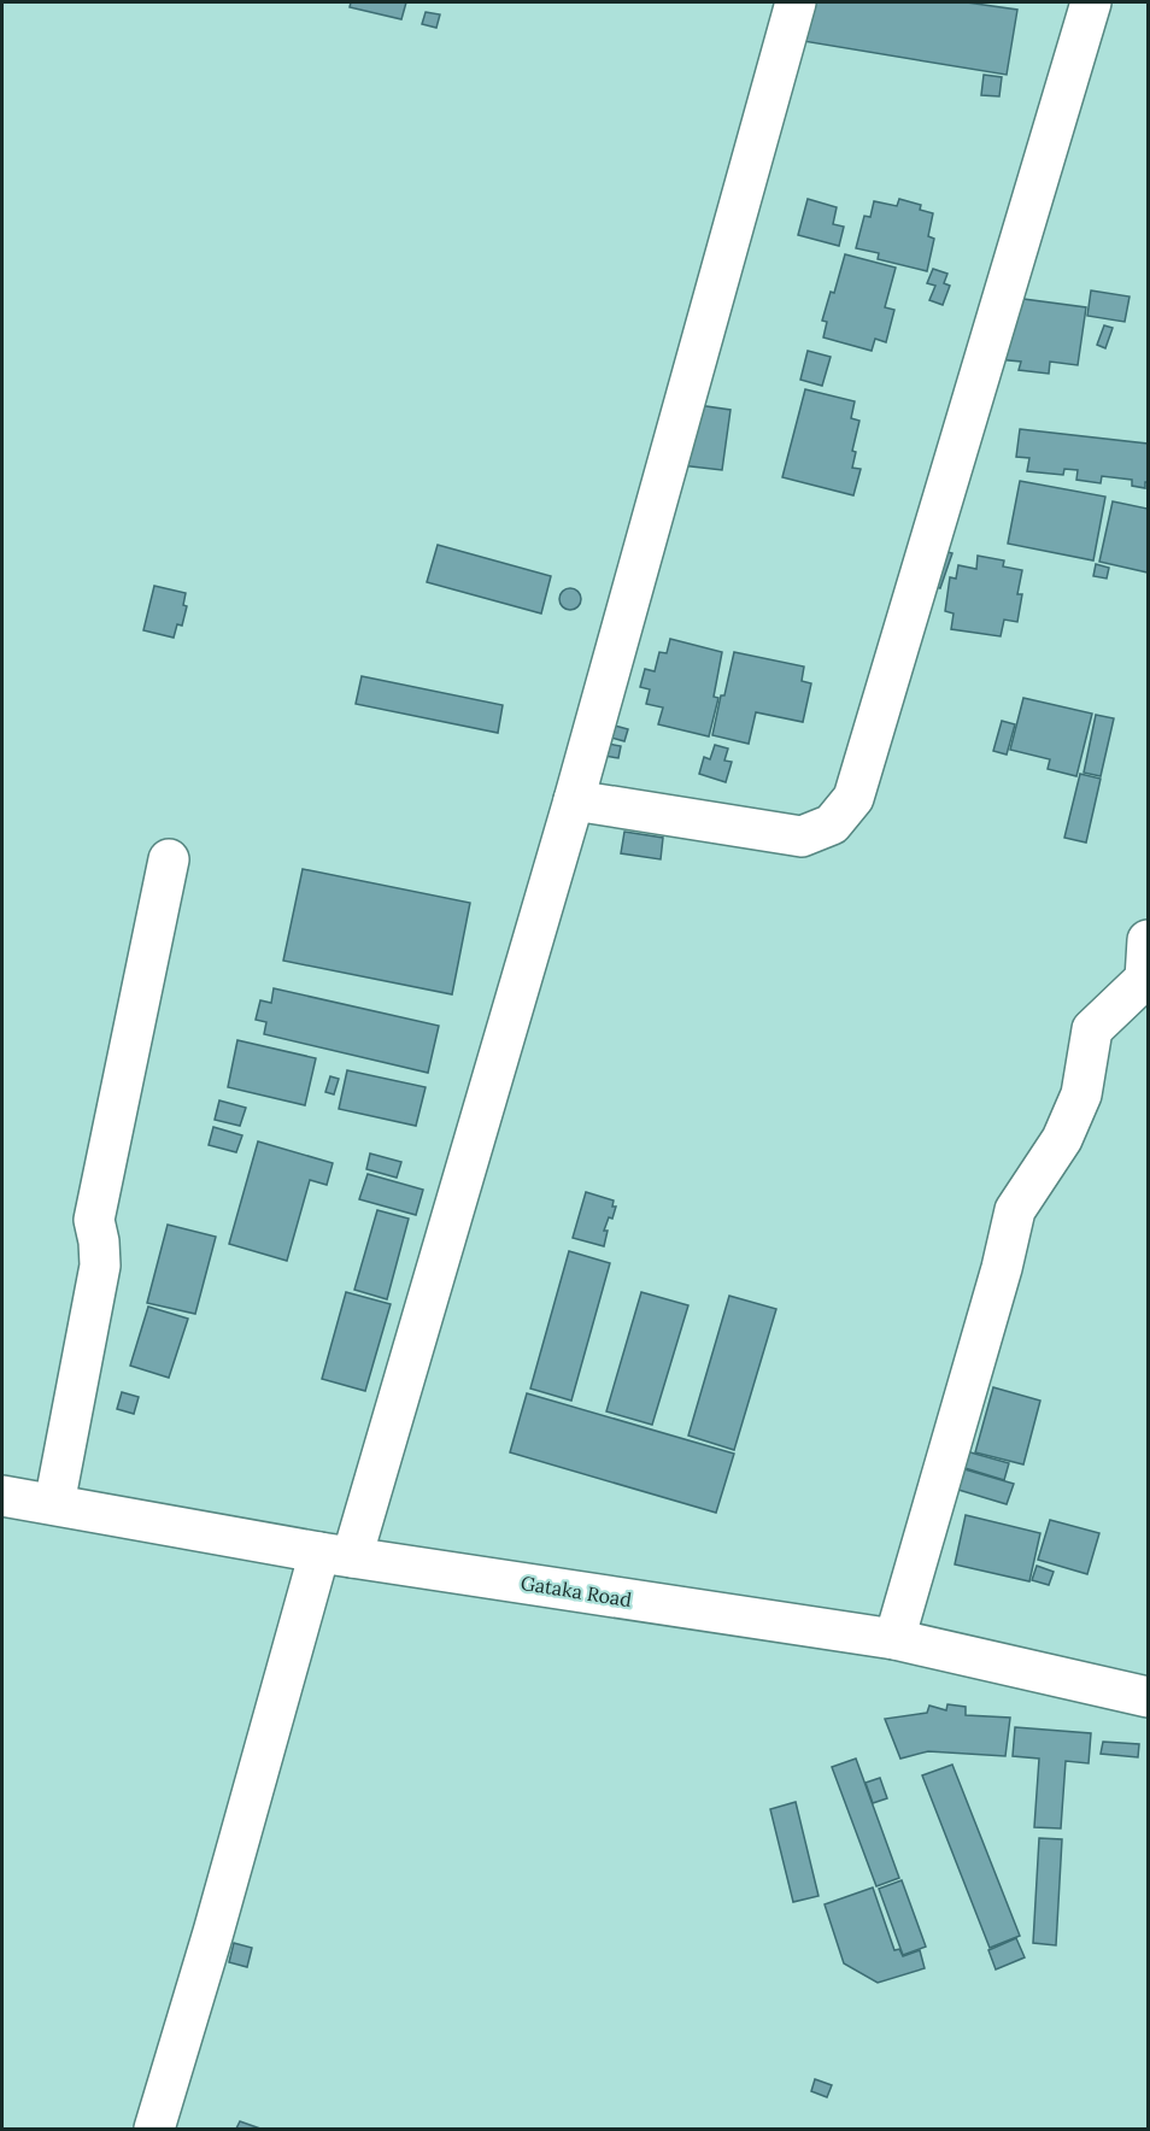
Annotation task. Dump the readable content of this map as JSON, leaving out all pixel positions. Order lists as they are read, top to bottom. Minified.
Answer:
{"streets":{"street":["Gataka Road"]}}
